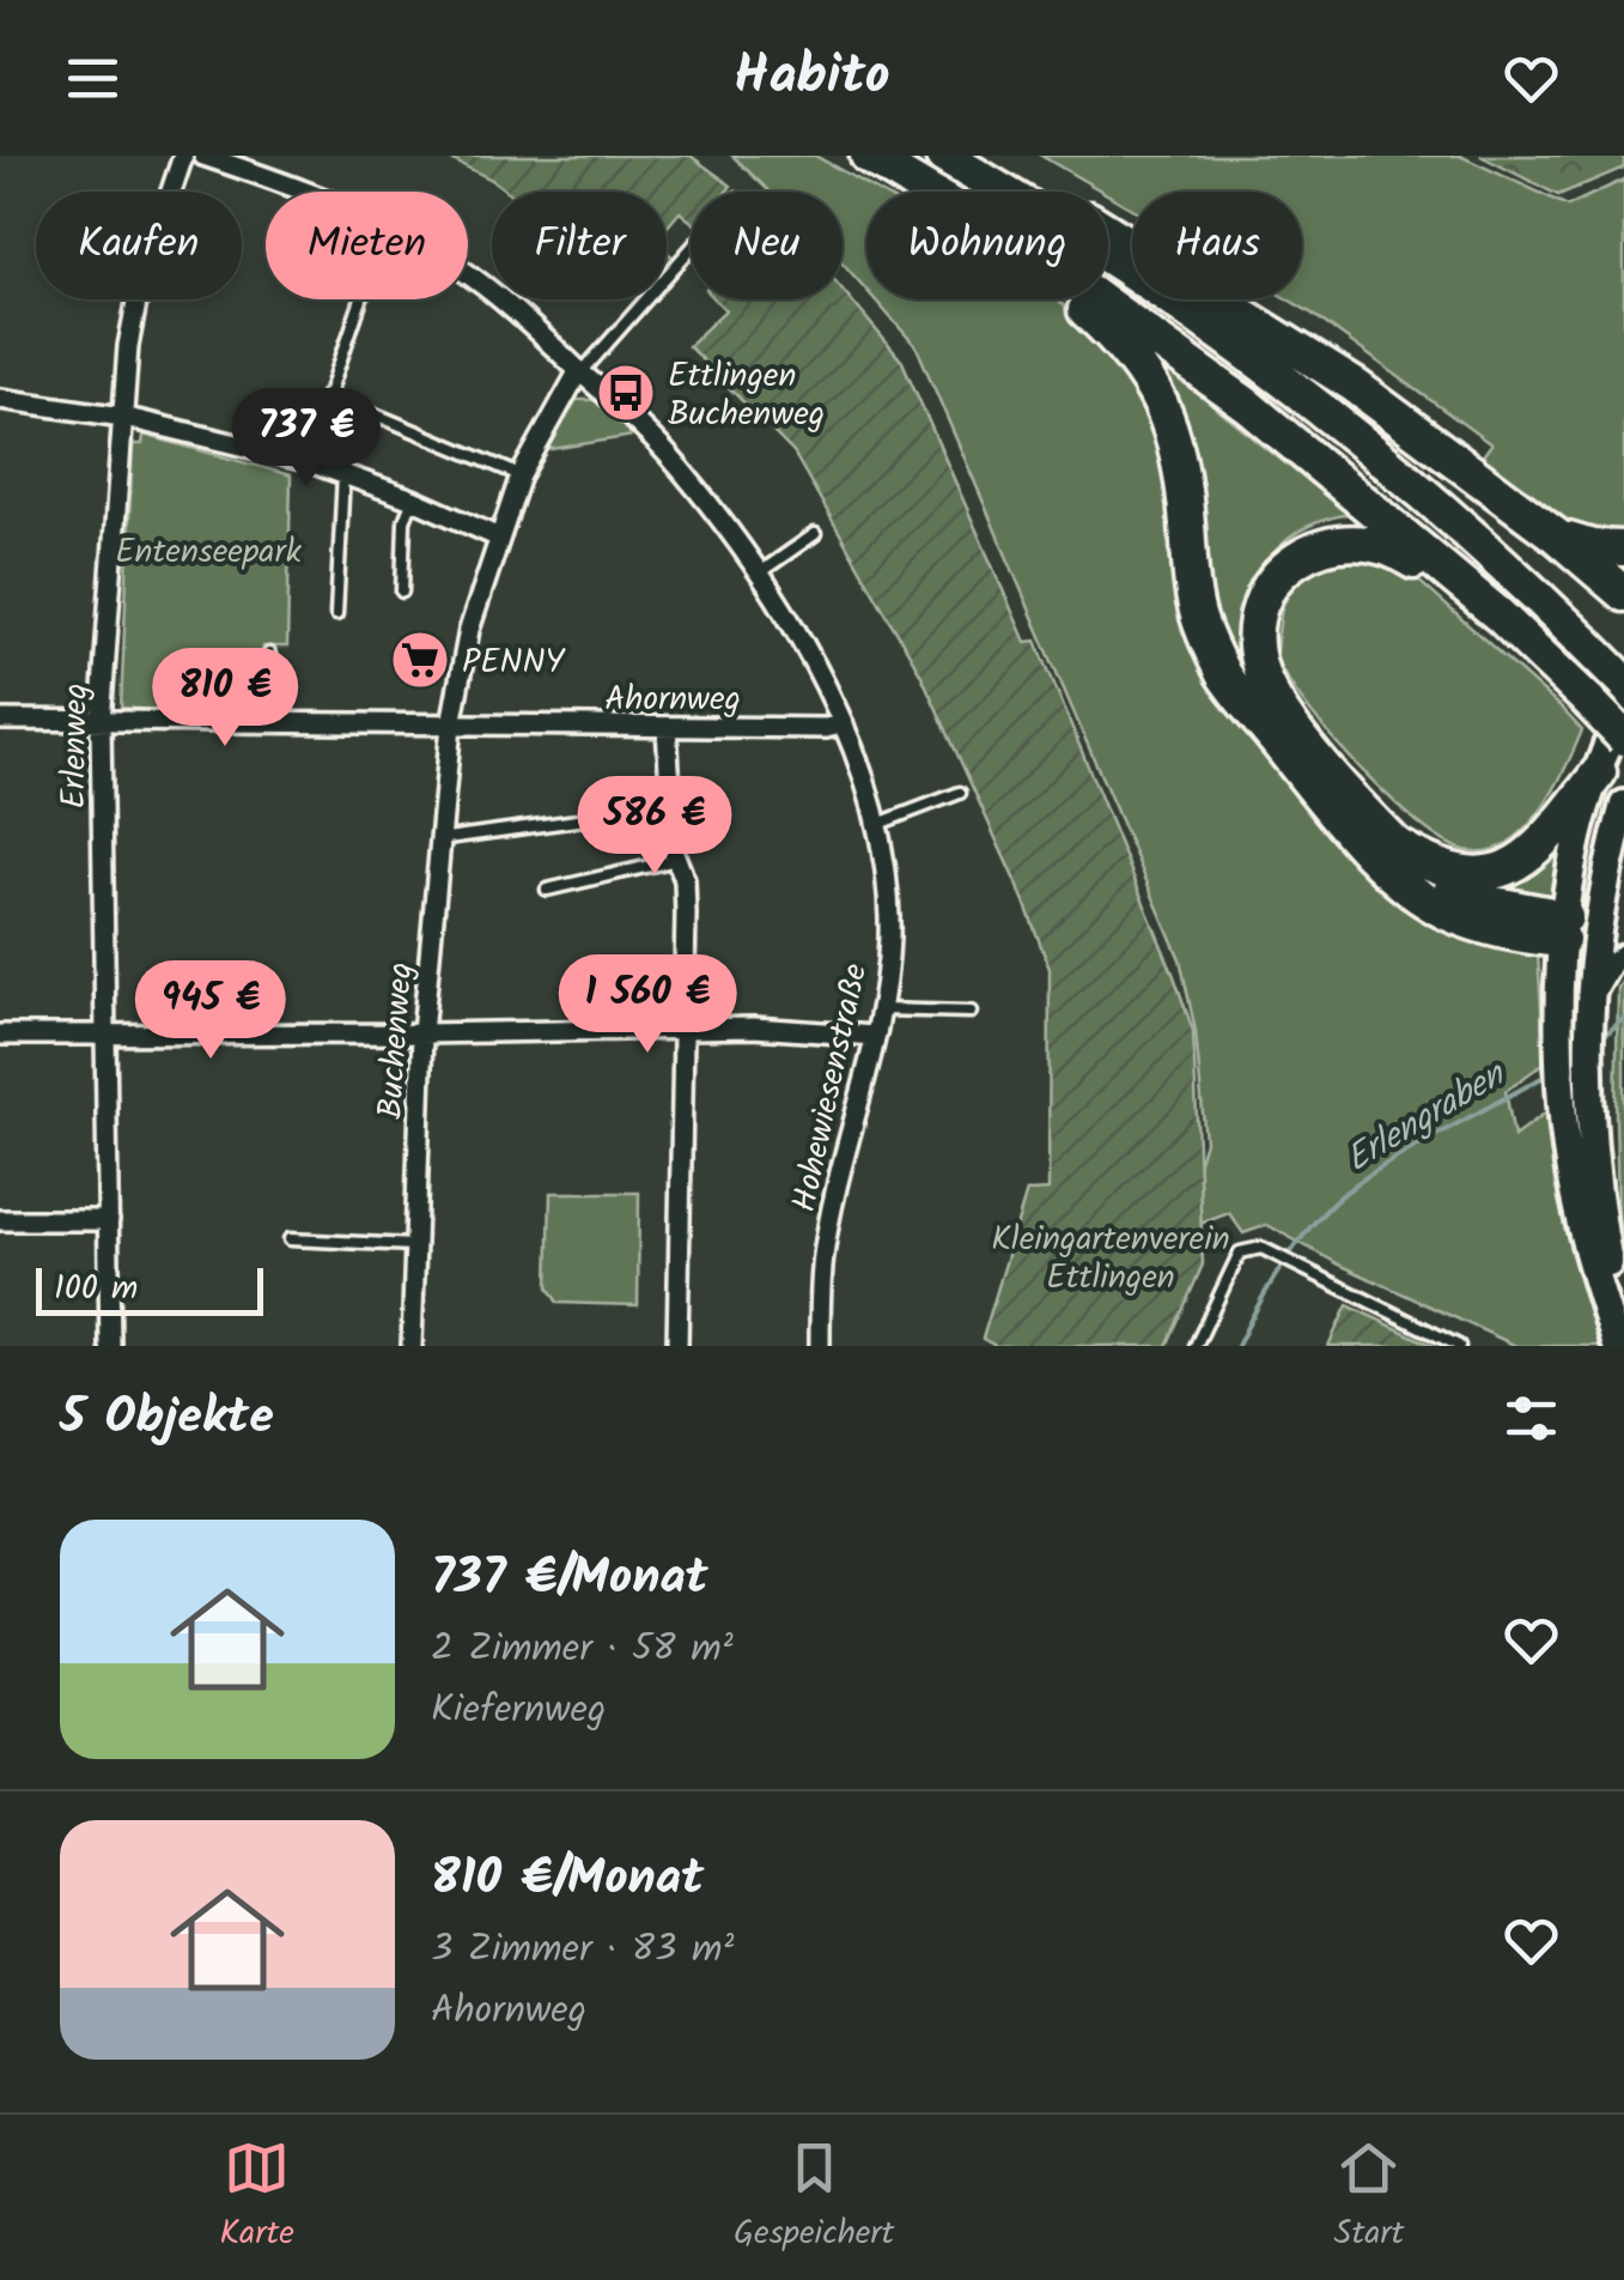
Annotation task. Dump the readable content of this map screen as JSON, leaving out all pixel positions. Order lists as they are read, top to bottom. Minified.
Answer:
{"streets":{"street":["Ahornweg","Erlenweg","Buchenweg","Hohewiesenstraße"]},"crossings":[["Ahornweg","Erlenweg"],["Ahornweg","Buchenweg"],["Ahornweg","Hohewiesenstraße"],["Buchenweg","Hohewiesenstraße"]],"water":["Erlengraben"],"parks":["Entenseepark","Kleingartenverein Ettlingen"],"places":{"bus stop":["Ettlingen Buchenweg"],"supermarket":["PENNY"]},"scale_bar":"100 m","page":{"header":"Habito","chip":["Kaufen","Mieten","Filter","Neu","Wohnung","Haus"],"price":["737 €","810 €","586 €","1 560 €","945 €"],"scale":"100 m","heading":"5 Objekte","list":[{"name":"737 €/Monat","note":"2 Zimmer · 58 m² · Kiefernweg"},{"name":"810 €/Monat","note":"3 Zimmer · 83 m² · Ahornweg"}],"tabs":["Karte","Gespeichert","Start"]}}
